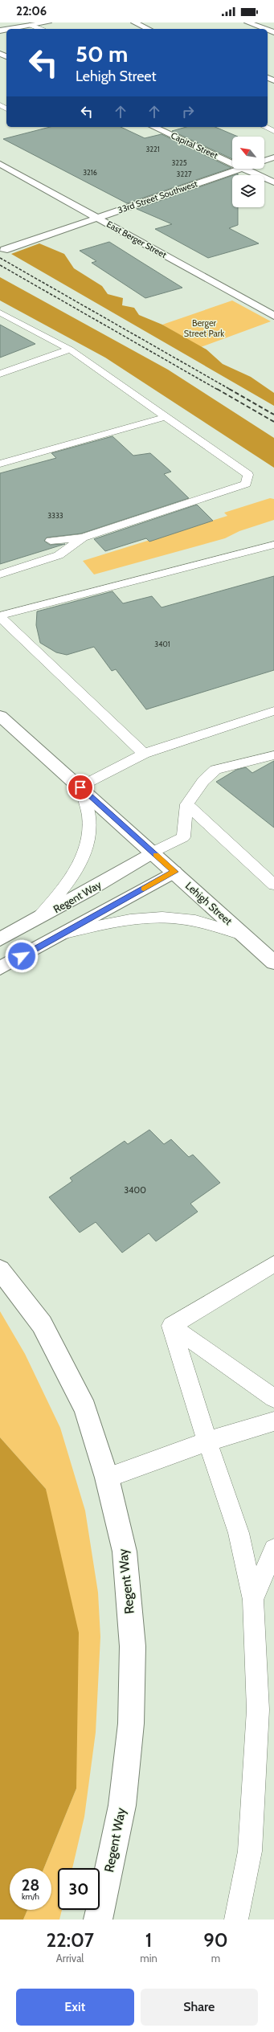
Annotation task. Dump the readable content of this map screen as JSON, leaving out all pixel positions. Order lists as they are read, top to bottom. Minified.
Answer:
{"streets":{"main road":["Capital Street","33rd Street Southwest","East Berger Street","Regent Way","Lehigh Street"]},"crossings":[["33rd Street Southwest","East Berger Street"],["Regent Way","Lehigh Street"]],"parks":["Berger Street Park"],"house_numbers":["3221","3225","3216","3227","3333","3401","3400"],"north":"top left","page":{"status":"22:06","turn":["50 m","Lehigh Street"],"speed":"28 km/h","limit":"30","eta":["22:07","Arrival","1","min","90","m"],"buttons":["Exit","Share"]}}
